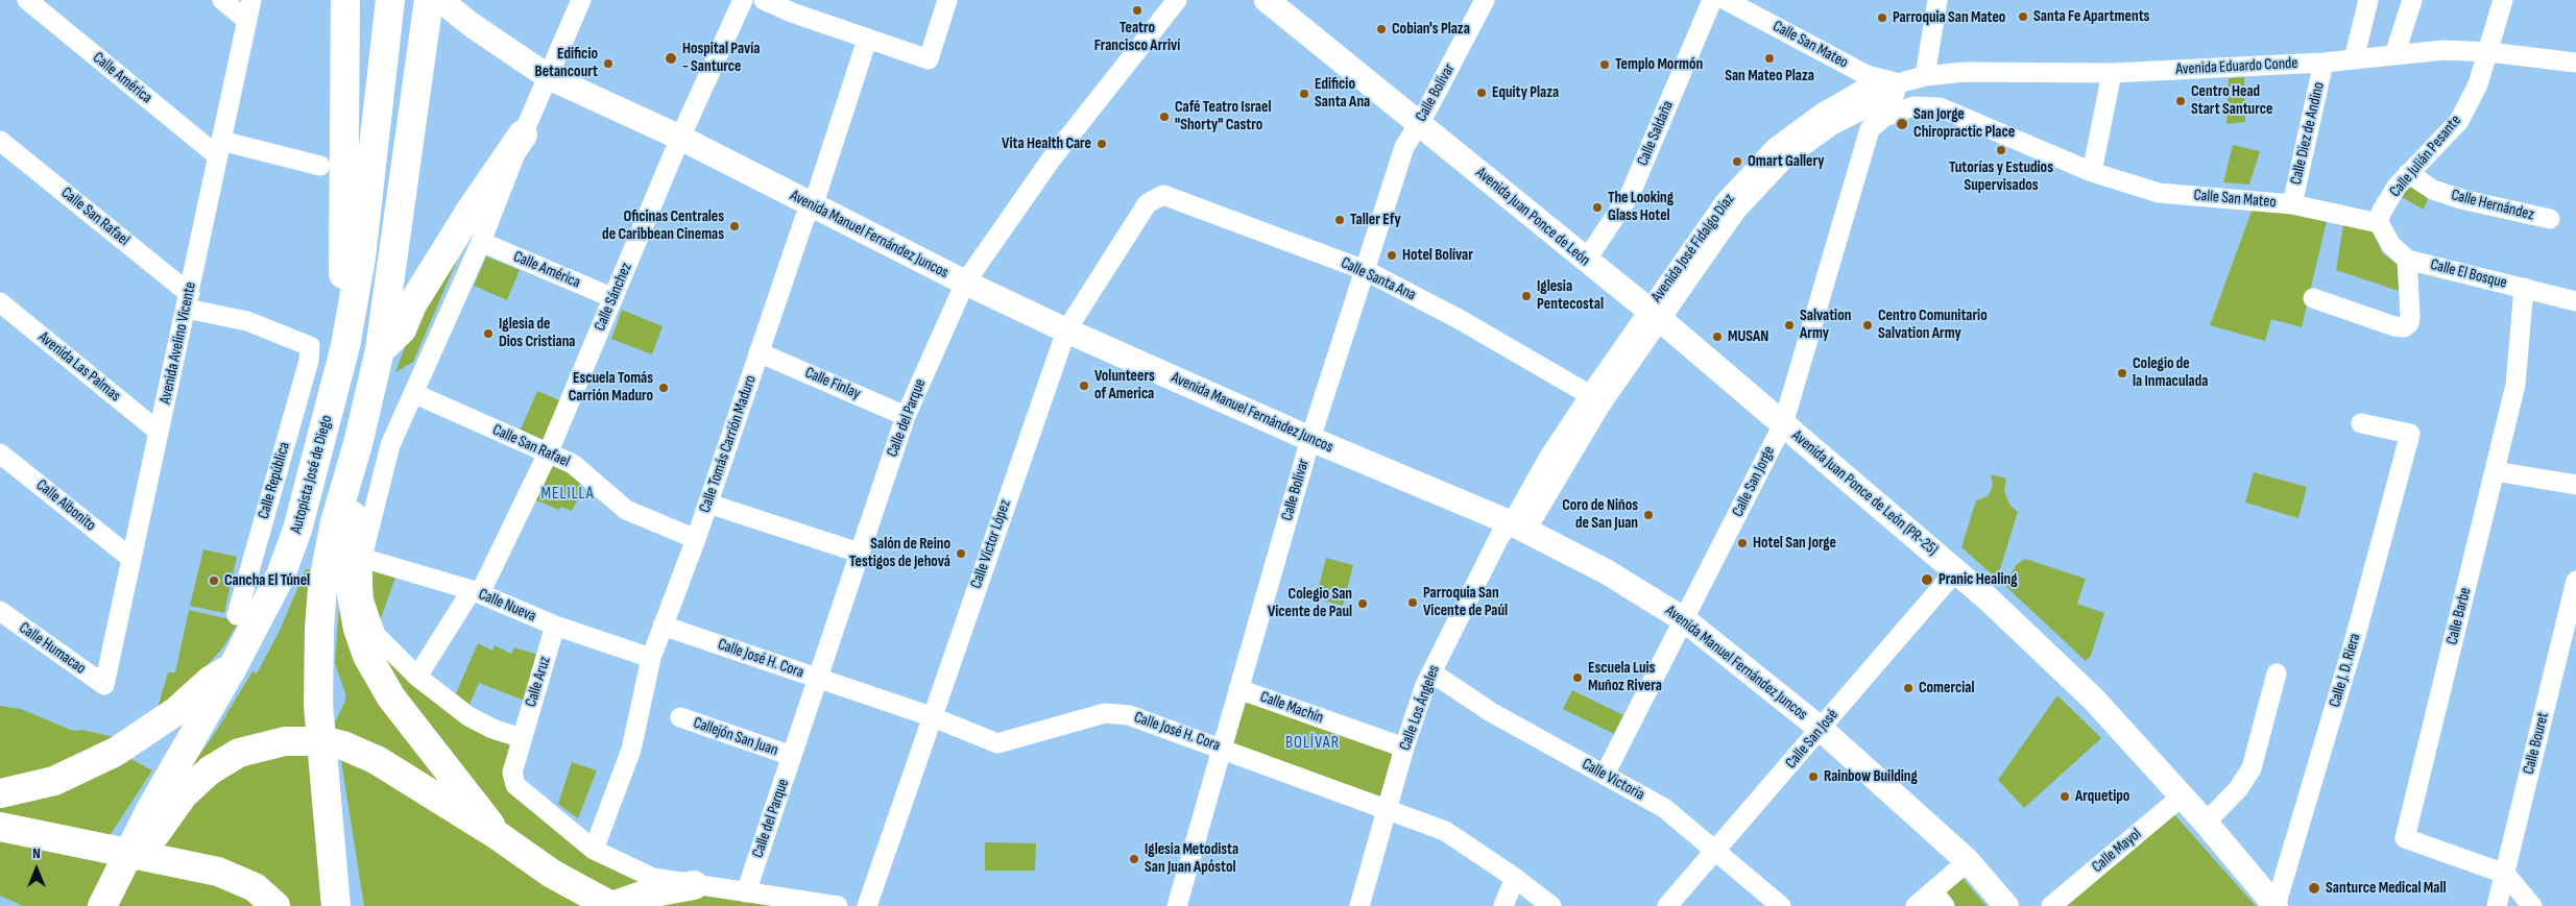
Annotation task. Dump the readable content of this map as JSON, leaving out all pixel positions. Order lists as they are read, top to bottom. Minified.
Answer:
{"streets":{"highway":["Autopista José de Diego"],"main road":["Avenida Juan Ponce de León","Avenida Manuel Fernández Juncos","Avenida Juan Ponce de León (PR-25)"],"street":["Calle San Mateo","Avenida Eduardo Conde","Calle América","Calle Bolívar","Calle Saldaña","Calle Diez de Andino","Calle Julián Pesante","Calle Hernández","Calle San Rafael","Avenida José Fidalgo Díaz","Calle El Bosque","Calle Santa Ana","Calle Sánchez","Avenida Avelino Vicente","Avenida Las Palmas","Calle Finlay","Calle del Parque","Calle Tomás Carrión Maduro","Calle República","Calle San Jorge","Calle Aibonito","Calle Víctor López","Calle Nueva","Calle Barbe","Calle Humacao","Calle José H. Cora","Calle J. D. Riera","Calle Aruz","Calle Machín","Calle Los Ángeles","Callejón San Juan","Calle San José","Calle Bouret","Calle Victoria","Calle Mayol"]},"crossings":[["Calle San Mateo","Avenida Eduardo Conde"],["Calle San Mateo","Calle Diez de Andino"],["Calle San Mateo","Calle Julián Pesante"],["Calle San Mateo","Avenida José Fidalgo Díaz"],["Calle San Mateo","Calle San Jorge"],["Avenida Eduardo Conde","Calle Diez de Andino"],["Avenida Eduardo Conde","Calle Julián Pesante"],["Avenida Eduardo Conde","Avenida José Fidalgo Díaz"],["Calle América","Calle Sánchez"],["Calle América","Avenida Avelino Vicente"],["Calle Bolívar","Avenida Juan Ponce de León"],["Calle Bolívar","Avenida Manuel Fernández Juncos"],["Calle Bolívar","Calle Santa Ana"],["Calle Bolívar","Calle José H. Cora"],["Calle Bolívar","Calle Machín"],["Calle Saldaña","Avenida Juan Ponce de León"],["Calle Julián Pesante","Calle Hernández"],["Calle San Rafael","Calle Sánchez"],["Calle San Rafael","Avenida Avelino Vicente"],["Calle San Rafael","Calle Tomás Carrión Maduro"],["Calle San Rafael","Calle República"],["Avenida Juan Ponce de León","Avenida José Fidalgo Díaz"],["Avenida Juan Ponce de León","Avenida Juan Ponce de León (PR-25)"],["Avenida Manuel Fernández Juncos","Avenida José Fidalgo Díaz"],["Avenida Manuel Fernández Juncos","Calle Sánchez"],["Avenida Manuel Fernández Juncos","Calle del Parque"],["Avenida Manuel Fernández Juncos","Calle Tomás Carrión Maduro"],["Avenida Manuel Fernández Juncos","Calle San Jorge"],["Avenida Manuel Fernández Juncos","Calle Víctor López"],["Avenida Manuel Fernández Juncos","Calle Los Ángeles"],["Avenida Manuel Fernández Juncos","Calle San José"],["Avenida José Fidalgo Díaz","Calle Santa Ana"],["Avenida José Fidalgo Díaz","Avenida Juan Ponce de León (PR-25)"],["Avenida José Fidalgo Díaz","Calle Los Ángeles"],["Calle El Bosque","Calle Barbe"],["Calle Santa Ana","Calle Víctor López"],["Calle Sánchez","Calle Nueva"],["Avenida Avelino Vicente","Avenida Las Palmas"],["Avenida Avelino Vicente","Calle Aibonito"],["Avenida Avelino Vicente","Calle Humacao"],["Calle Finlay","Calle del Parque"],["Calle Finlay","Calle Tomás Carrión Maduro"],["Calle del Parque","Calle José H. Cora"],["Calle del Parque","Calle Aruz"],["Calle del Parque","Callejón San Juan"],["Calle Tomás Carrión Maduro","Calle Nueva"],["Calle Tomás Carrión Maduro","Calle José H. Cora"],["Calle Tomás Carrión Maduro","Calle Aruz"],["Calle San Jorge","Avenida Juan Ponce de León (PR-25)"],["Calle San Jorge","Calle Victoria"],["Avenida Juan Ponce de León (PR-25)","Calle San José"],["Avenida Juan Ponce de León (PR-25)","Calle Mayol"],["Calle Víctor López","Calle José H. Cora"],["Calle Nueva","Calle Aruz"],["Calle Barbe","Calle Bouret"],["Calle José H. Cora","Calle Los Ángeles"],["Calle Machín","Calle Los Ángeles"],["Calle Los Ángeles","Calle Victoria"],["Calle San José","Calle Victoria"]],"districts":["MELILLA","BOLÍVAR"],"places":["Teatro Francisco Arriví","Santa Fe Apartments","Parroquia San Mateo","Cobian's Plaza","Hospital Pavía - Santurce","San Mateo Plaza","Edificio Betancourt","Templo Mormón","Equity Plaza","Edificio Santa Ana","Centro Head Start Santurce","Café Teatro Israel \"Shorty\" Castro","San Jorge Chiropractic Place","Vita Health Care","Tutorías y Estudios Supervisados","Omart Gallery","The Looking Glass Hotel","Taller Efy","Oficinas Centrales de Caribbean Cinemas","Hotel Bolívar","Iglesia Pentecostal","Salvation Army","Centro Comunitario Salvation Army","Iglesia de Dios Cristiana","MUSAN","Colegio de la Inmaculada","Volunteers of America","Escuela Tomás Carrión Maduro","Coro de Niños de San Juan","Hotel San Jorge","Salón de Reino Testigos de Jehová","Pranic Healing","Cancha El Túnel","Parroquia San Vicente de Paúl","Colegio San Vicente de Paul","Escuela Luis Muñoz Rivera","Comercial","Rainbow Building","Arquetipo","Iglesia Metodista San Juan Apόstol","Santurce Medical Mall"],"north":"top"}
